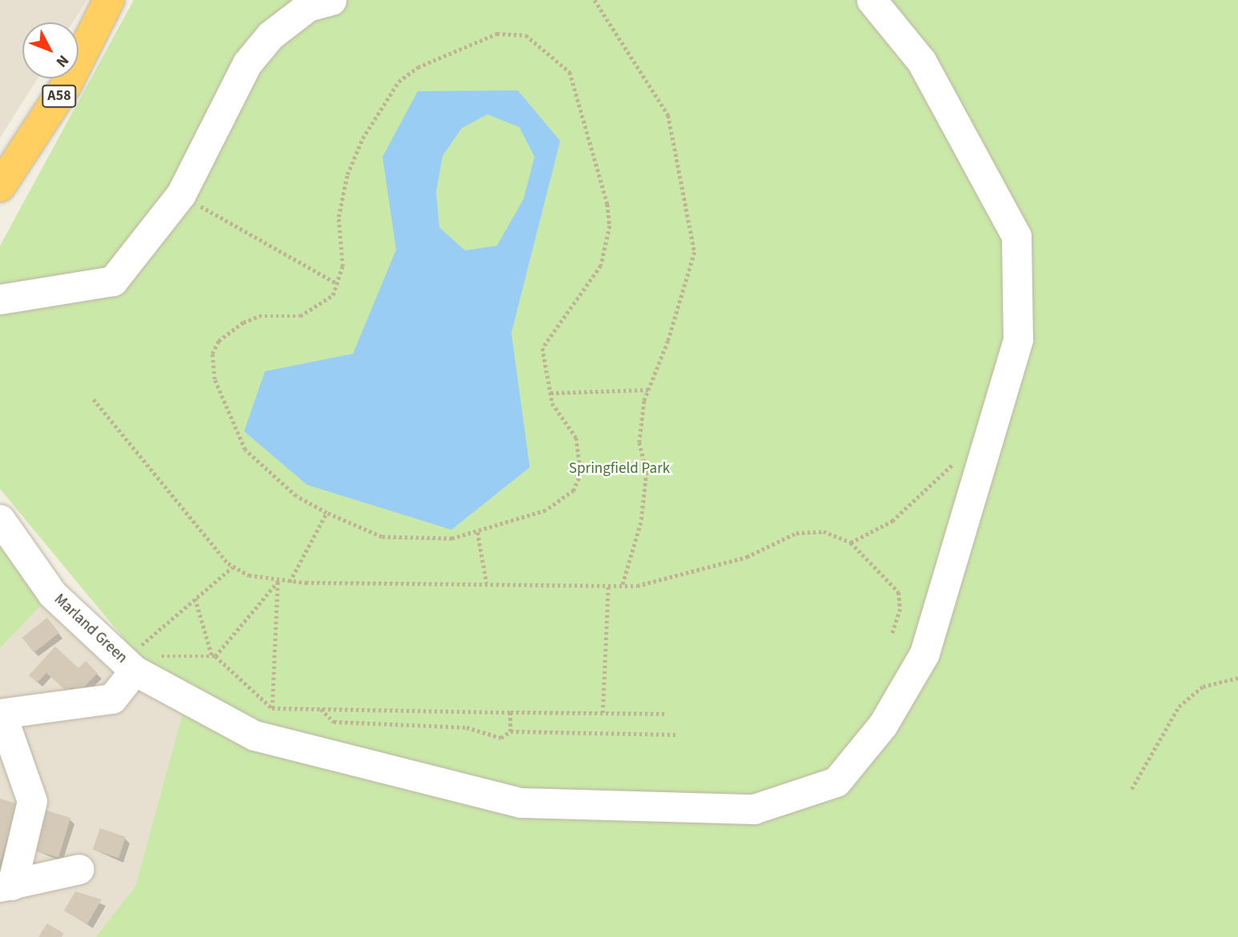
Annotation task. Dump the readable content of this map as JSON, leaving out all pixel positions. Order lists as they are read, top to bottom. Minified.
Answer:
{"streets":{"highway":["A58"],"street":["Marland Green"]},"parks":["Springfield Park"],"north":"bottom right"}
